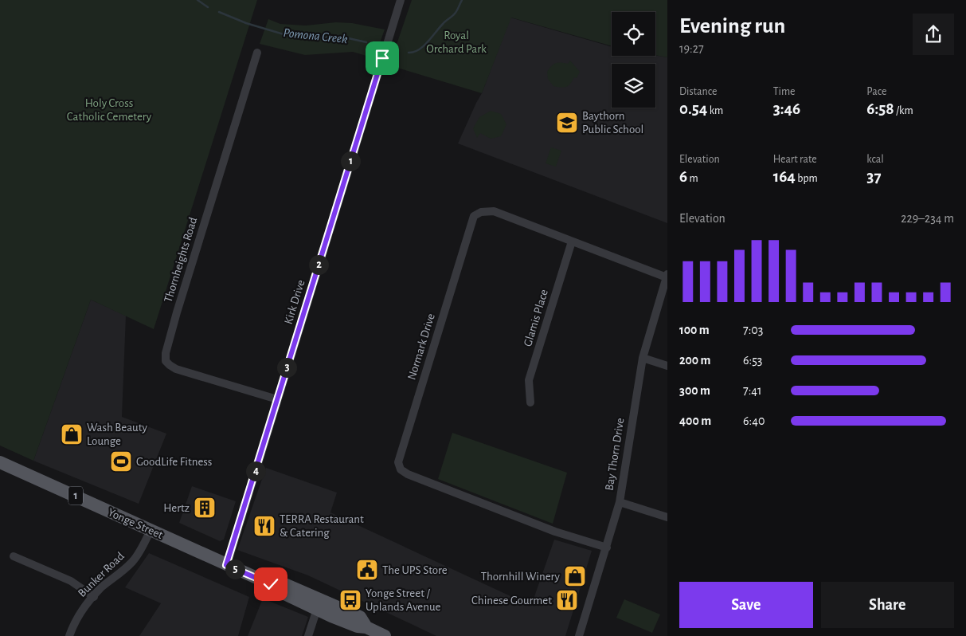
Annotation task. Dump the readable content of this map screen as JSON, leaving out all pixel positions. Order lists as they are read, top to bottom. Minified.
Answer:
{"streets":{"main road":["1","Yonge Street"],"street":["Thornheights Road","Kirk Drive","Glamis Place","Normark Drive","Bay Thorn Drive","Bunker Road"]},"crossings":[["Thornheights Road","Kirk Drive"],["Kirk Drive","Yonge Street"],["Glamis Place","Normark Drive"],["Normark Drive","Bay Thorn Drive"],["Yonge Street","Bunker Road"]],"water":["Pomona Creek"],"parks":["Royal Orchard Park","Holy Cross Catholic Cemetery"],"places":{"school or university":["Baythorn Public School"],"shop":["Wash Beauty Lounge","Thornhill Winery"],"sports":["GoodLife Fitness"],"building":["Hertz"],"restaurant":["TERRA Restaurant & Catering","Chinese Gourmet"],"public building":["The UPS Store"],"bus stop":["Yonge Street / Uplands Avenue"]},"page":{"heading":["Evening run","19:27"],"stats":[["Distance","0.54 km"],["Time","3:46"],["Pace","6:58 /km"],["Elevation","6 m"],["Heart rate","164 bpm"],["kcal","37"]],"pins":["1","2","3","4","5"],"chart":["Elevation","229–234 m"],"list":[{"name":"100 m","note":"7:03"},{"name":"200 m","note":"6:53"},{"name":"300 m","note":"7:41"},{"name":"400 m","note":"6:40"}],"buttons":["Save","Share"]}}
